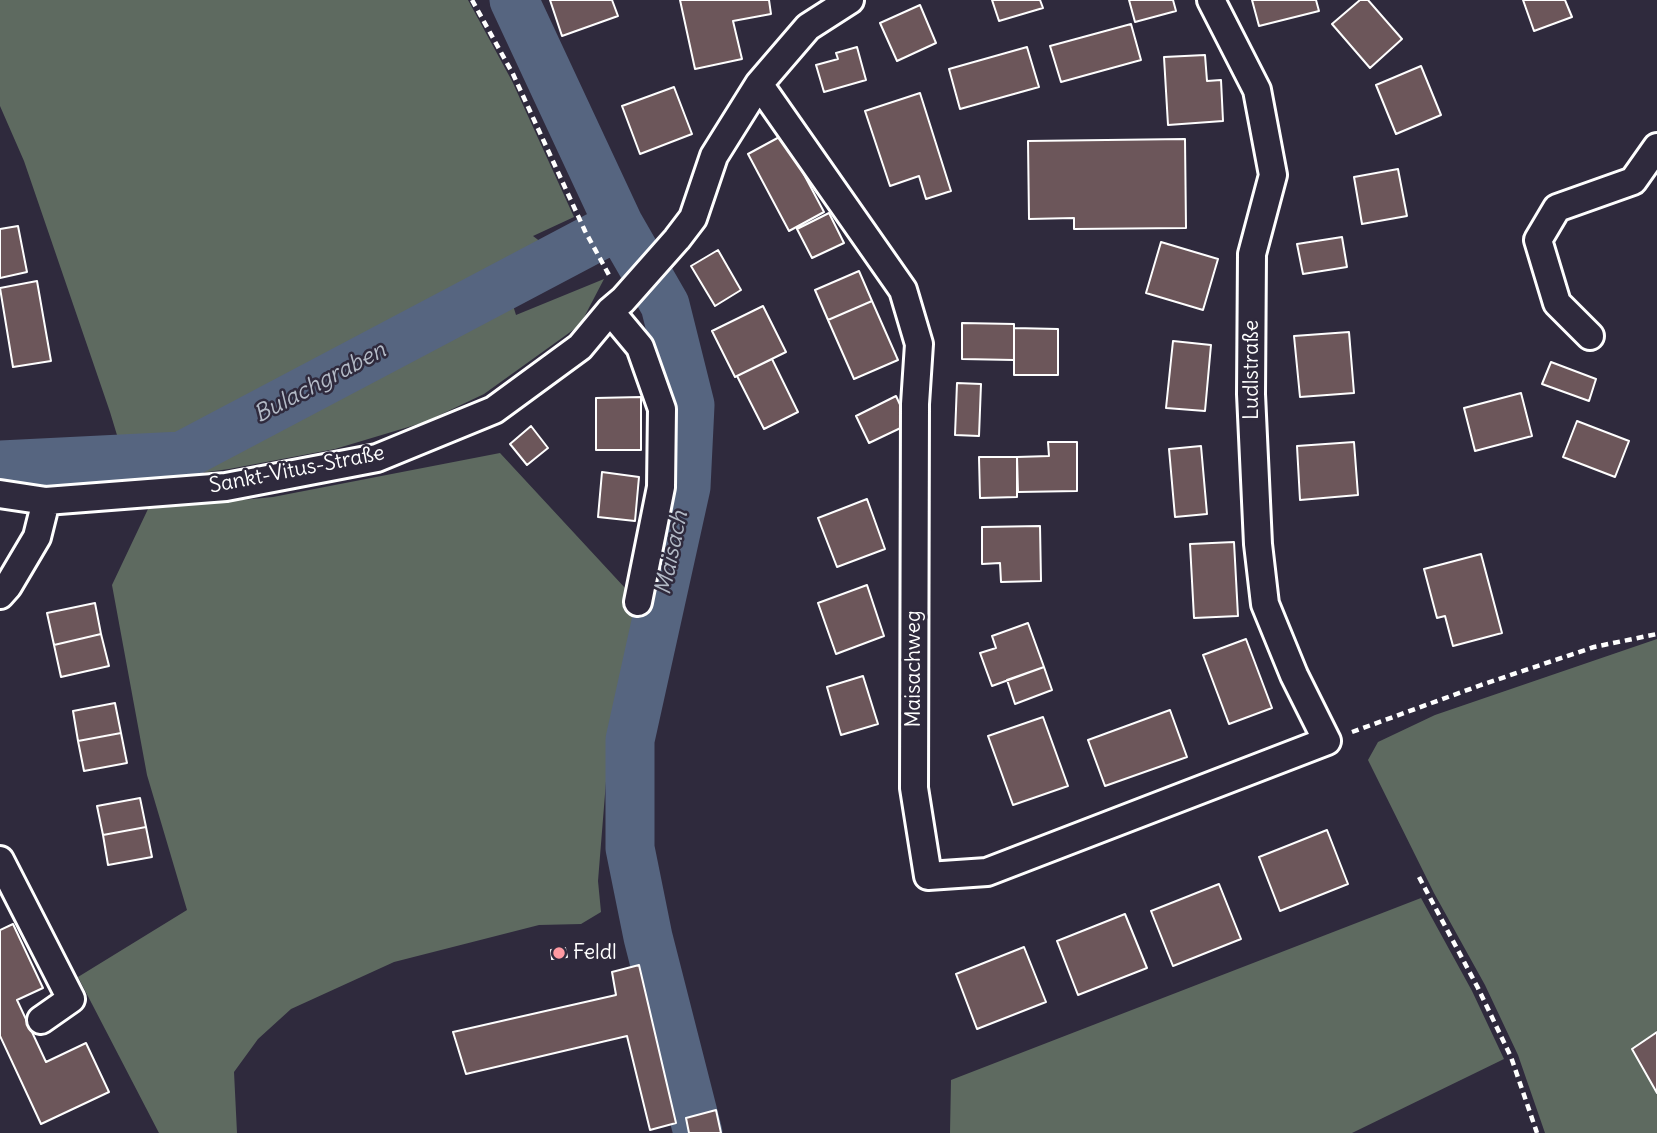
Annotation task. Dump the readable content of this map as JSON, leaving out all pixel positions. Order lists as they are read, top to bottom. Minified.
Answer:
{"streets":{"street":["Ludlstraße","Sankt-Vitus-Straße","Maisachweg"]},"crossings":[["Ludlstraße","Maisachweg"],["Sankt-Vitus-Straße","Maisachweg"]],"water":["Bulachgraben","Maisach"],"places":["Feldl"]}
